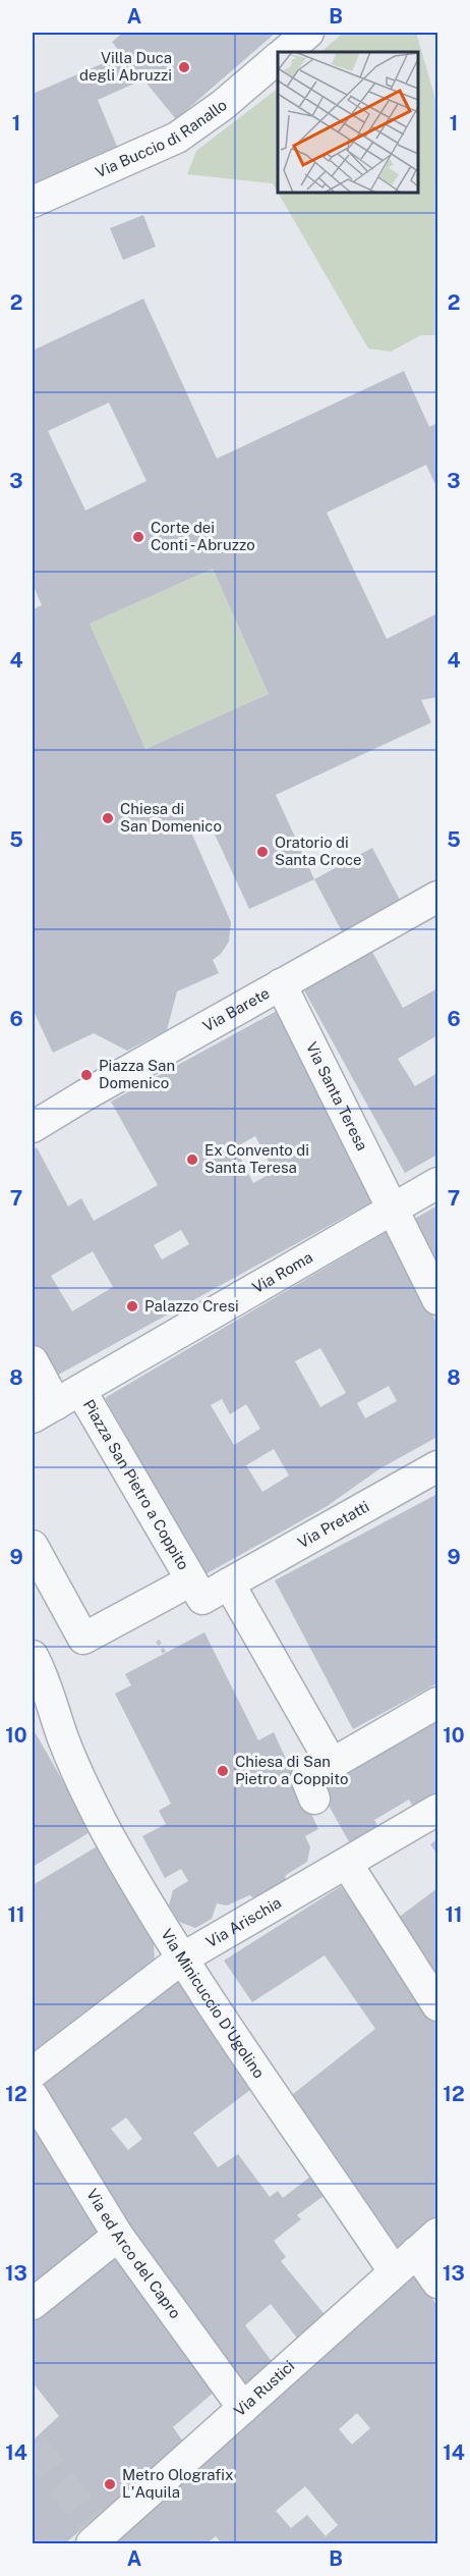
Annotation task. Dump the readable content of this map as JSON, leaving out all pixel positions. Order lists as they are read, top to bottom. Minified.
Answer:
{"streets":{"street":["Via Buccio di Ranallo","Via Barete","Via Santa Teresa","Via Roma","Piazza San Pietro a Coppito","Via Pretatti","Via Arischia","Via Minicuccio D'Ugolino","Via ed Arco del Capro","Via Rustici"]},"crossings":[["Via Barete","Via Santa Teresa"],["Via Santa Teresa","Via Roma"],["Via Roma","Piazza San Pietro a Coppito"],["Piazza San Pietro a Coppito","Via Pretatti"],["Via Arischia","Via Minicuccio D'Ugolino"],["Via Minicuccio D'Ugolino","Via Rustici"],["Via ed Arco del Capro","Via Rustici"]],"places":["Villa Duca degli Abruzzi","Corte dei Conti - Abruzzo","Chiesa di San Domenico","Oratorio di Santa Croce","Piazza San Domenico","Ex Convento di Santa Teresa","Palazzo Cresi","Chiesa di San Pietro a Coppito","Metro Olografix L'Aquila"],"grid":{"columns":["A","B"],"rows":["1","2","3","4","5","6","7","8","9","10","11","12","13","14"]}}
